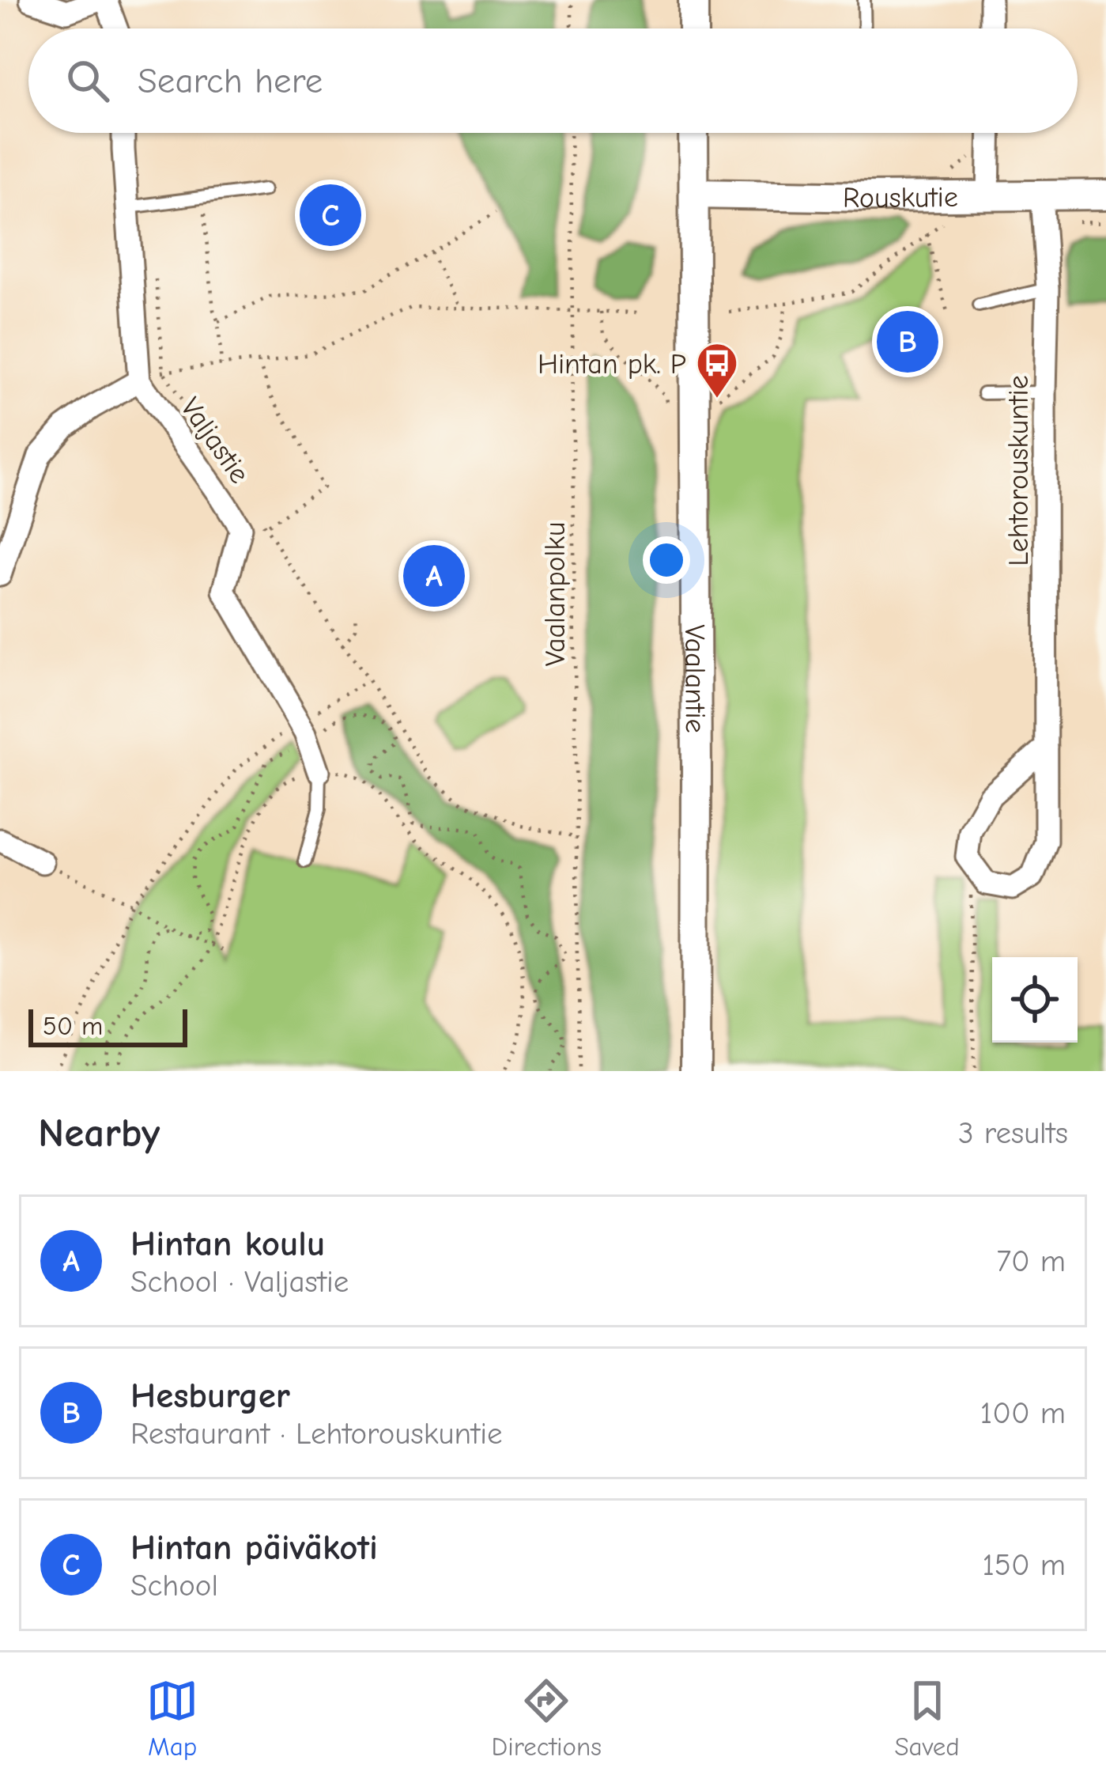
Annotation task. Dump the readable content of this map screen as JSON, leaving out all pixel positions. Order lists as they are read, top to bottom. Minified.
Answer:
{"streets":{"street":["Rouskutie","Valjastie","Lehtorouskuntie","Vaalantie"],"path":["Vaalanpolku"]},"crossings":[["Rouskutie","Lehtorouskuntie"],["Rouskutie","Vaalantie"]],"places":{"bus stop":["Hintan pk. P"]},"scale_bar":"50 m","page":{"search":"Search here","pins":["C","B","A"],"scale":"50 m","heading":["Nearby","3 results"],"list":[{"mark":"A","name":"Hintan koulu","note":"School · Valjastie","value":"70 m"},{"mark":"B","name":"Hesburger","note":"Restaurant · Lehtorouskuntie","value":"100 m"},{"mark":"C","name":"Hintan päiväkoti","note":"School","value":"150 m"}],"nav":["Map","Directions","Saved"]}}
